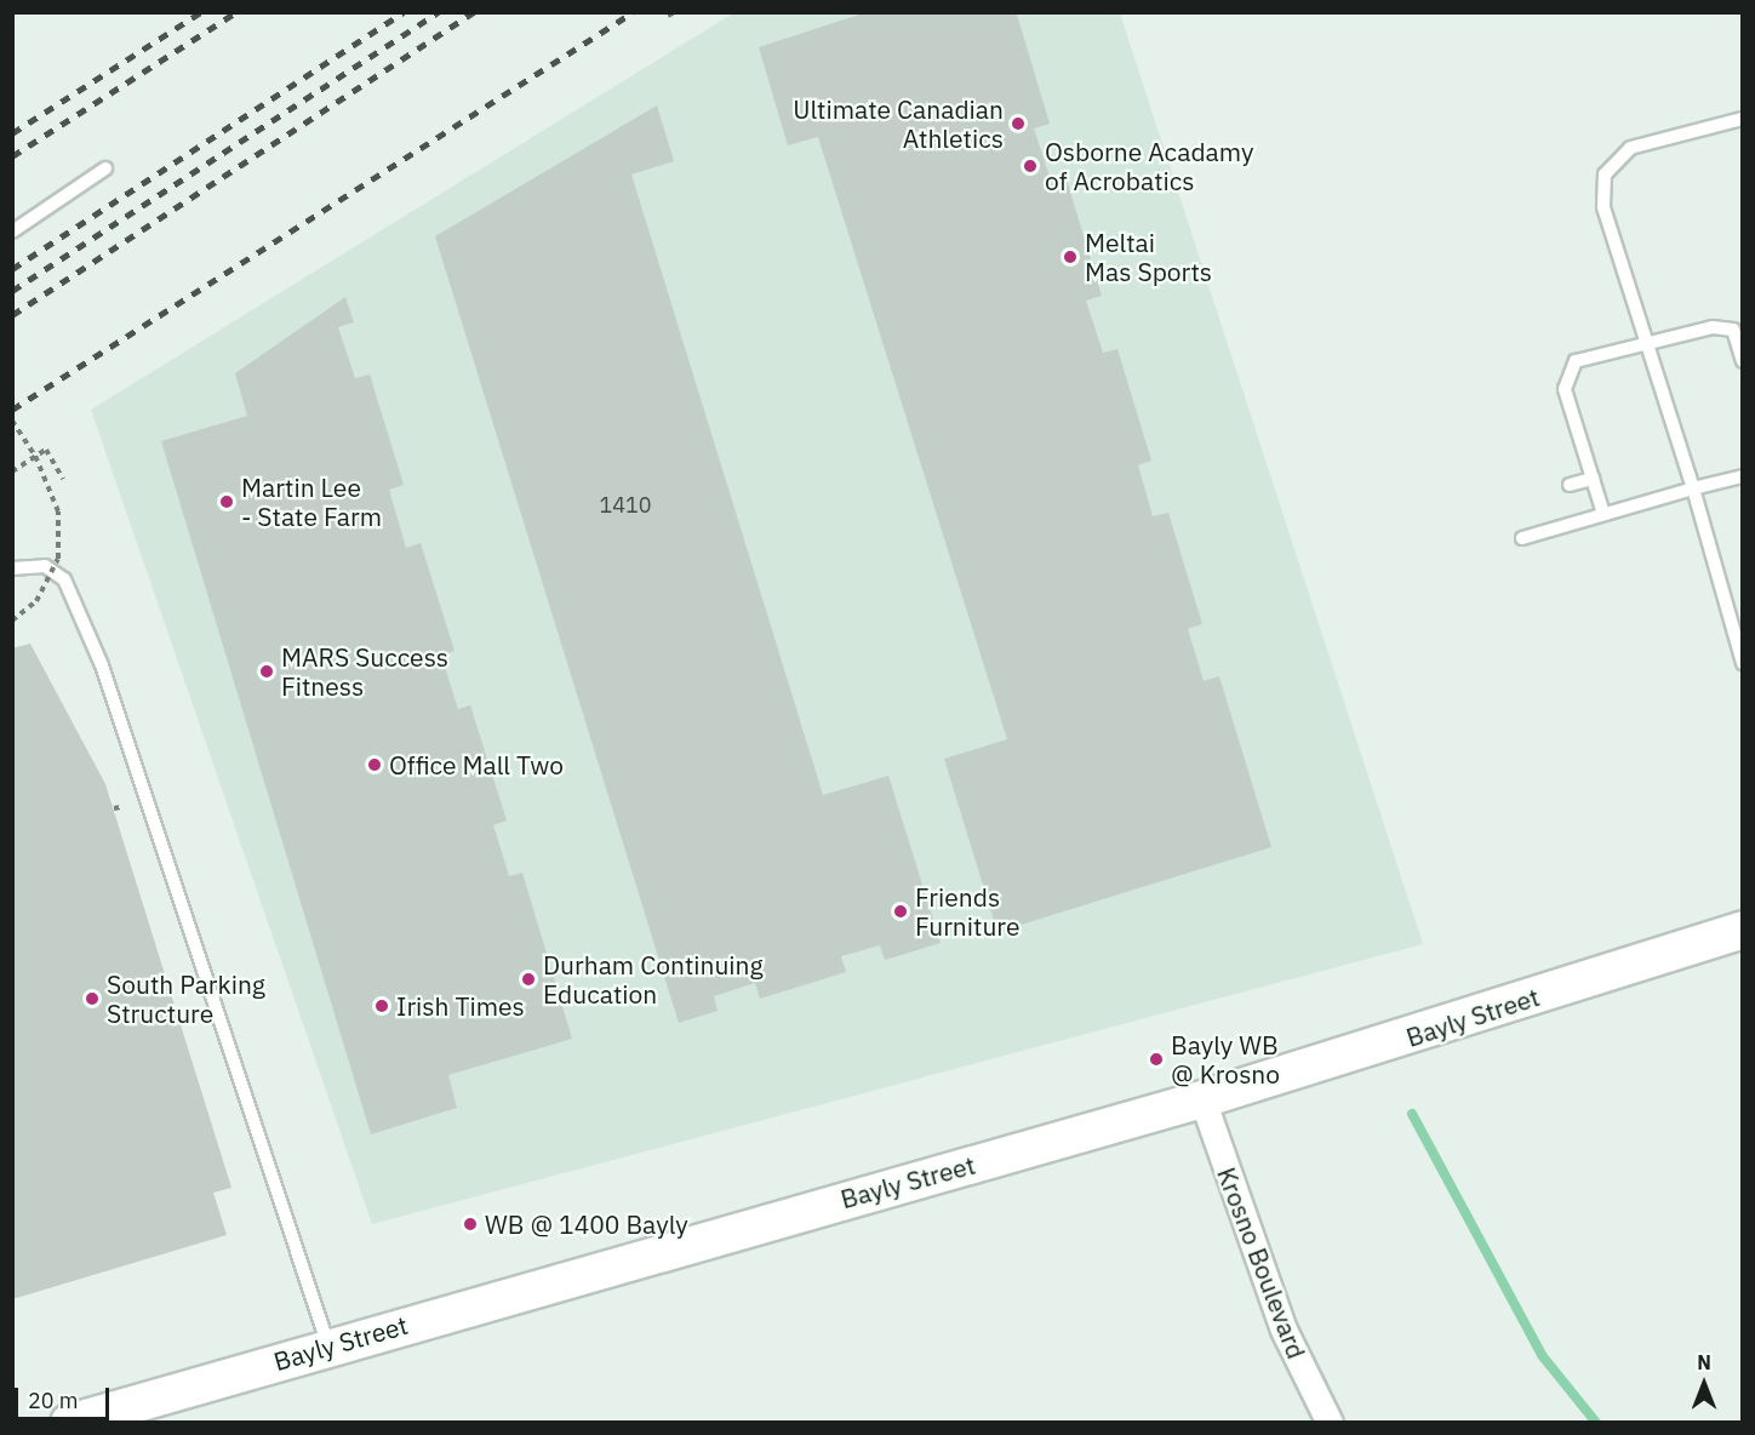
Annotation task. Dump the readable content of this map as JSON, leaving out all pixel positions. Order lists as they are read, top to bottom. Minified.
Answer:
{"streets":{"main road":["Bayly Street"],"street":["Krosno Boulevard"]},"crossings":[["Bayly Street","Krosno Boulevard"]],"places":["Ultimate Canadian Athletics","Osborne Acadamy of Acrobatics","Meltai Mas Sports","Martin Lee - State Farm","MARS Success Fitness","Office Mall Two","Friends Furniture","Durham Continuing Education","South Parking Structure","Irish Times","Bayly WB @ Krosno","WB @ 1400 Bayly"],"house_numbers":["1410"],"scale_bar":"20 m","north":"top"}
